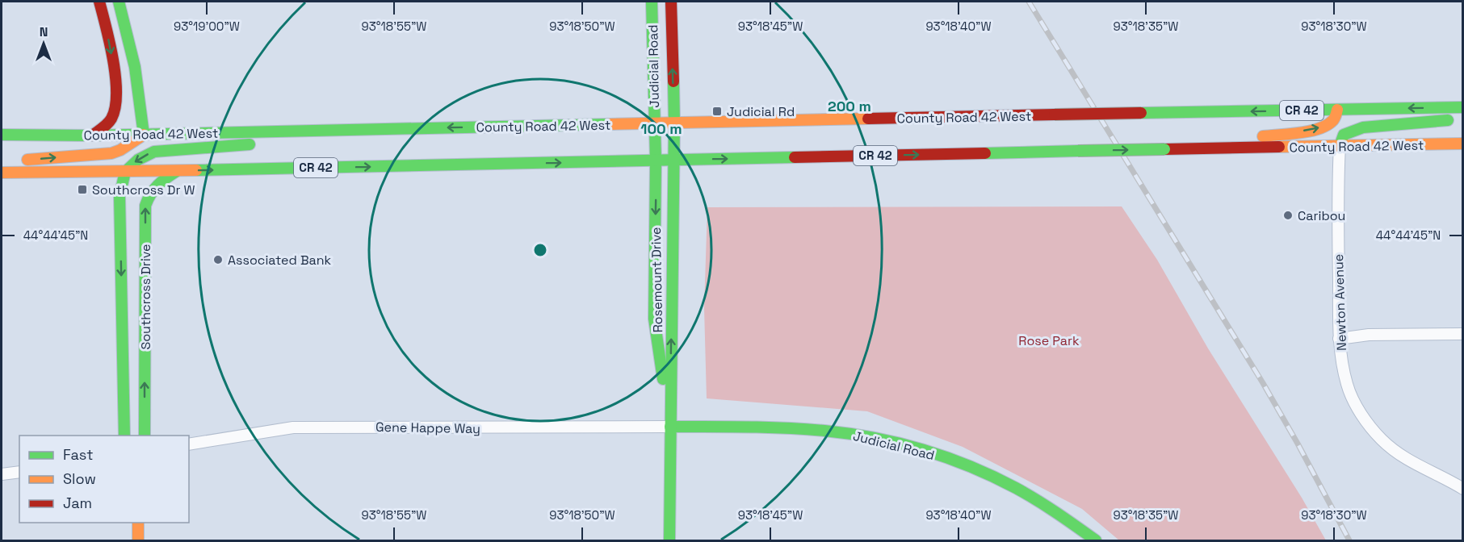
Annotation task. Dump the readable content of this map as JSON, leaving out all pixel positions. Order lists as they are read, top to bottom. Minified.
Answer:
{"streets":{"main road":["Judicial Road","CR 42","County Road 42 West","Rosemount Drive","Southcross Drive"],"street":["Newton Avenue","Gene Happe Way"]},"crossings":[["Judicial Road","County Road 42 West"],["Judicial Road","Rosemount Drive"],["Judicial Road","Gene Happe Way"],["County Road 42 West","Rosemount Drive"],["County Road 42 West","Southcross Drive"],["County Road 42 West","Newton Avenue"],["Rosemount Drive","Gene Happe Way"]],"parks":["Rose Park"],"places":{"transit":["Judicial Rd","Southcross Dr W"],"other":["Caribou","Associated Bank"]},"legend":["Fast","Slow","Jam"],"north":"top","coordinates":["93°19'00\"W","93°18'55\"W","93°18'50\"W","93°18'45\"W","93°18'40\"W","93°18'35\"W","93°18'30\"W","44°44'45\"N"],"rings":["200 m","100 m"]}
